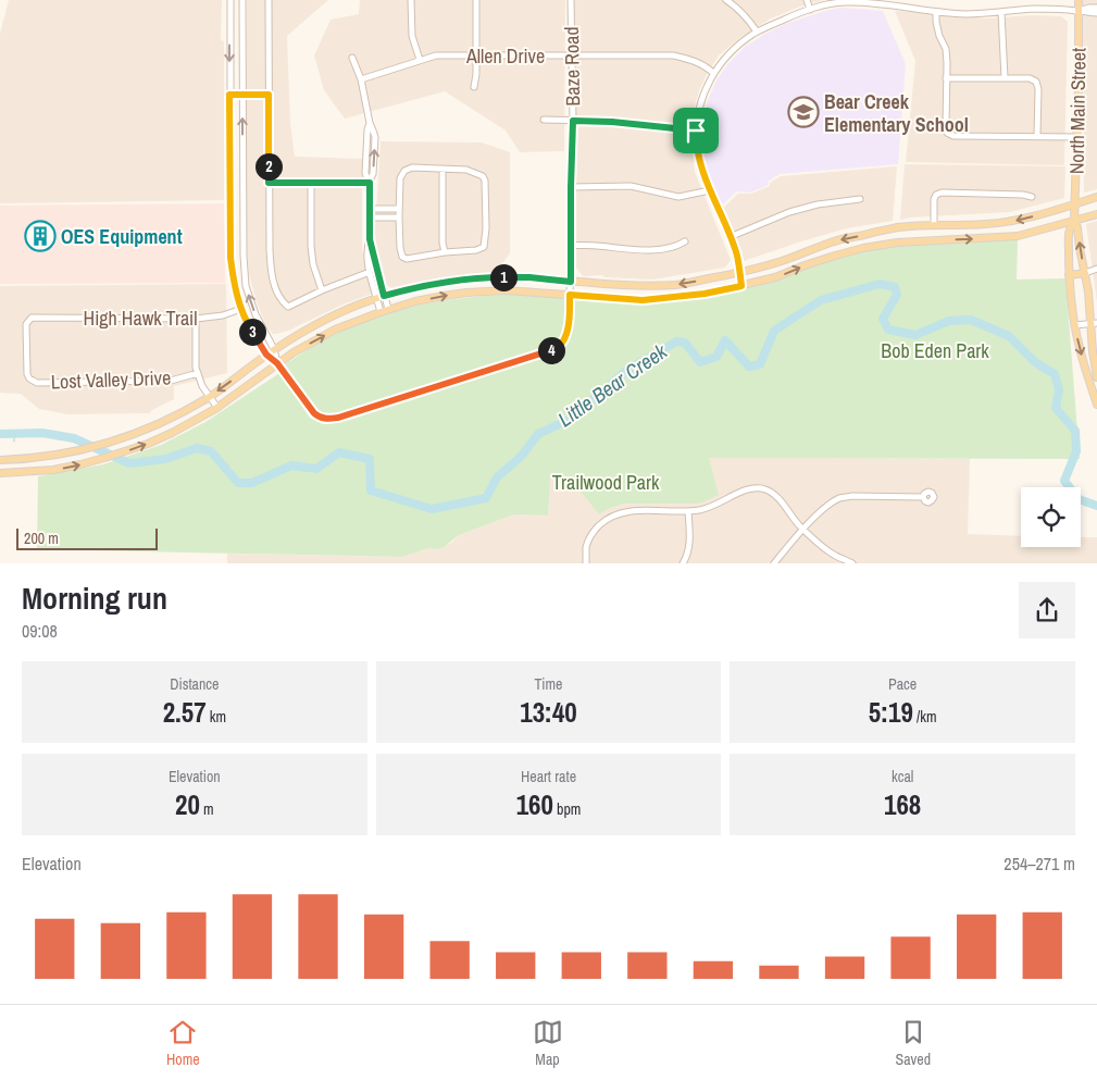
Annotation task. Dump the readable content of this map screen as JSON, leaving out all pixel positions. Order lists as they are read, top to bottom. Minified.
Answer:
{"streets":{"main road":["North Main Street"],"street":["Allen Drive","Baze Road","High Hawk Trail","Lost Valley Drive"]},"crossings":[["Allen Drive","Baze Road"],["High Hawk Trail","Lost Valley Drive"]],"water":["Little Bear Creek"],"parks":["Bob Eden Park","Trailwood Park"],"places":{"school or university":["Bear Creek Elementary School"],"building":["OES Equipment"]},"scale_bar":"200 m","page":{"pins":["2","1","3","4"],"scale":"200 m","heading":["Morning run","09:08"],"stats":[["Distance","2.57 km"],["Time","13:40"],["Pace","5:19 /km"],["Elevation","20 m"],["Heart rate","160 bpm"],["kcal","168"]],"chart":["Elevation","254–271 m"],"tabs":["Home","Map","Saved"]}}
